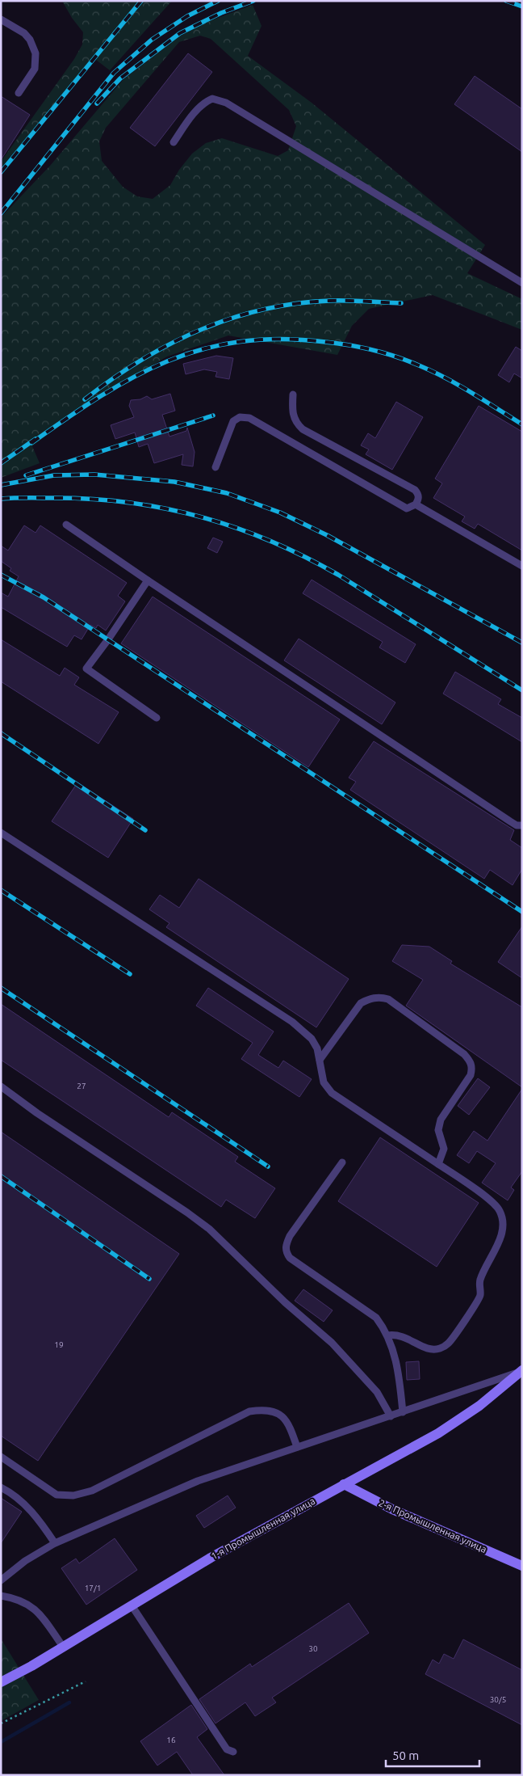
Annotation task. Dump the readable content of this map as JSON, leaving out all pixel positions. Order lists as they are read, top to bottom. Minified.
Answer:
{"streets":{"main road":["2-я Промышленная улица","1-я Промышленная улица"]},"crossings":[["2-я Промышленная улица","1-я Промышленная улица"]],"house_numbers":["27","19","17/1","30","30/5","16"],"scale_bar":"50 m"}
